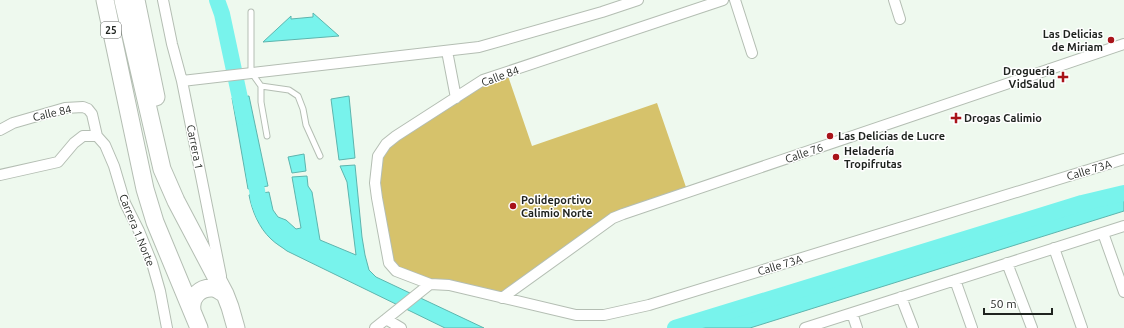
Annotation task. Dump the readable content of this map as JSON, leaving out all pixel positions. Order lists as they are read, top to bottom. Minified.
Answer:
{"streets":{"highway":["25","Carrera 1"],"street":["Calle 84","Calle 76","Calle 73A","Carrera 1 Norte"]},"crossings":[["25","Carrera 1"],["Calle 84","Calle 73A"],["Calle 84","Carrera 1 Norte"],["Calle 76","Calle 73A"]],"places":{"other":["Las Delicias de Miriam","Las Delicias de Lucre","Heladería Tropifrutas","Polideportivo Calimio Norte"],"health":["Droguería VidSalud","Drogas Calimio"]},"scale_bar":"50 m"}
